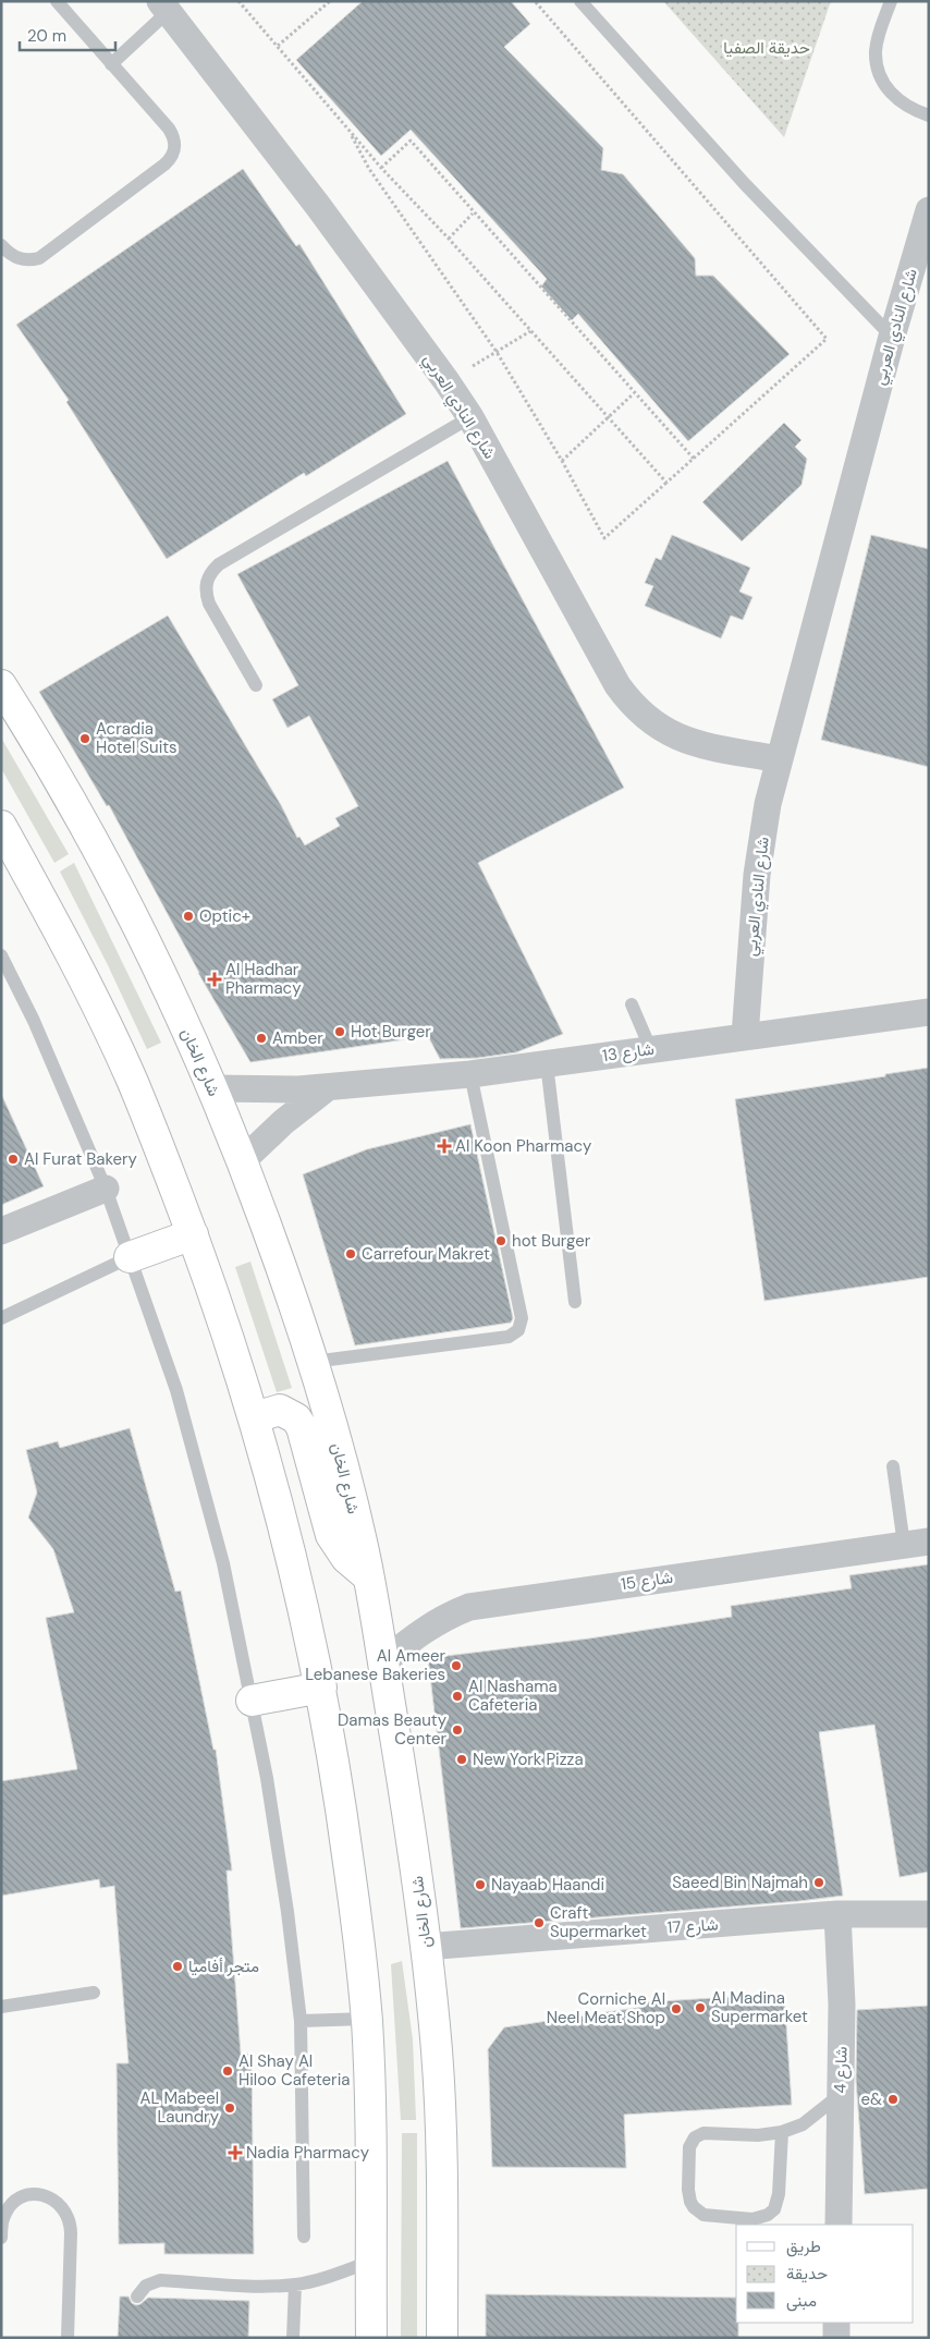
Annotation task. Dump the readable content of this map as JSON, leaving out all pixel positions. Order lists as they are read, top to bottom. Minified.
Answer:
{"streets":{"main road":["شارع الخان"],"street":["شارع النادي العربي","شارع 13","شارع 15","شارع 17","شارع 4"]},"crossings":[["شارع النادي العربي","شارع 13"],["شارع 13","شارع الخان"],["شارع الخان","شارع 15"],["شارع الخان","شارع 17"],["شارع 17","شارع 4"]],"parks":["حديقة الصفيا"],"places":{"other":["Acradia Hotel Suits","Optic+","Hot Burger","Amber","Al Furat Bakery","hot Burger","Carrefour Makret","Al Ameer Lebanese Bakeries","Al Nashama Cafeteria","Damas Beauty Center","New York Pizza","Saeed Bin Najmah","Nayaab Haandi","Craft Supermarket","متجر أفاميا","Al Madina Supermarket","Corniche Al Neel Meat Shop","Al Shay Al Hiloo Cafeteria","e&","AL Mabeel Laundry"],"health":["Al Hadhar Pharmacy","Al Koon Pharmacy","Nadia Pharmacy"]},"legend":["طريق","حديقة","مبنى"],"scale_bar":"20 m"}
